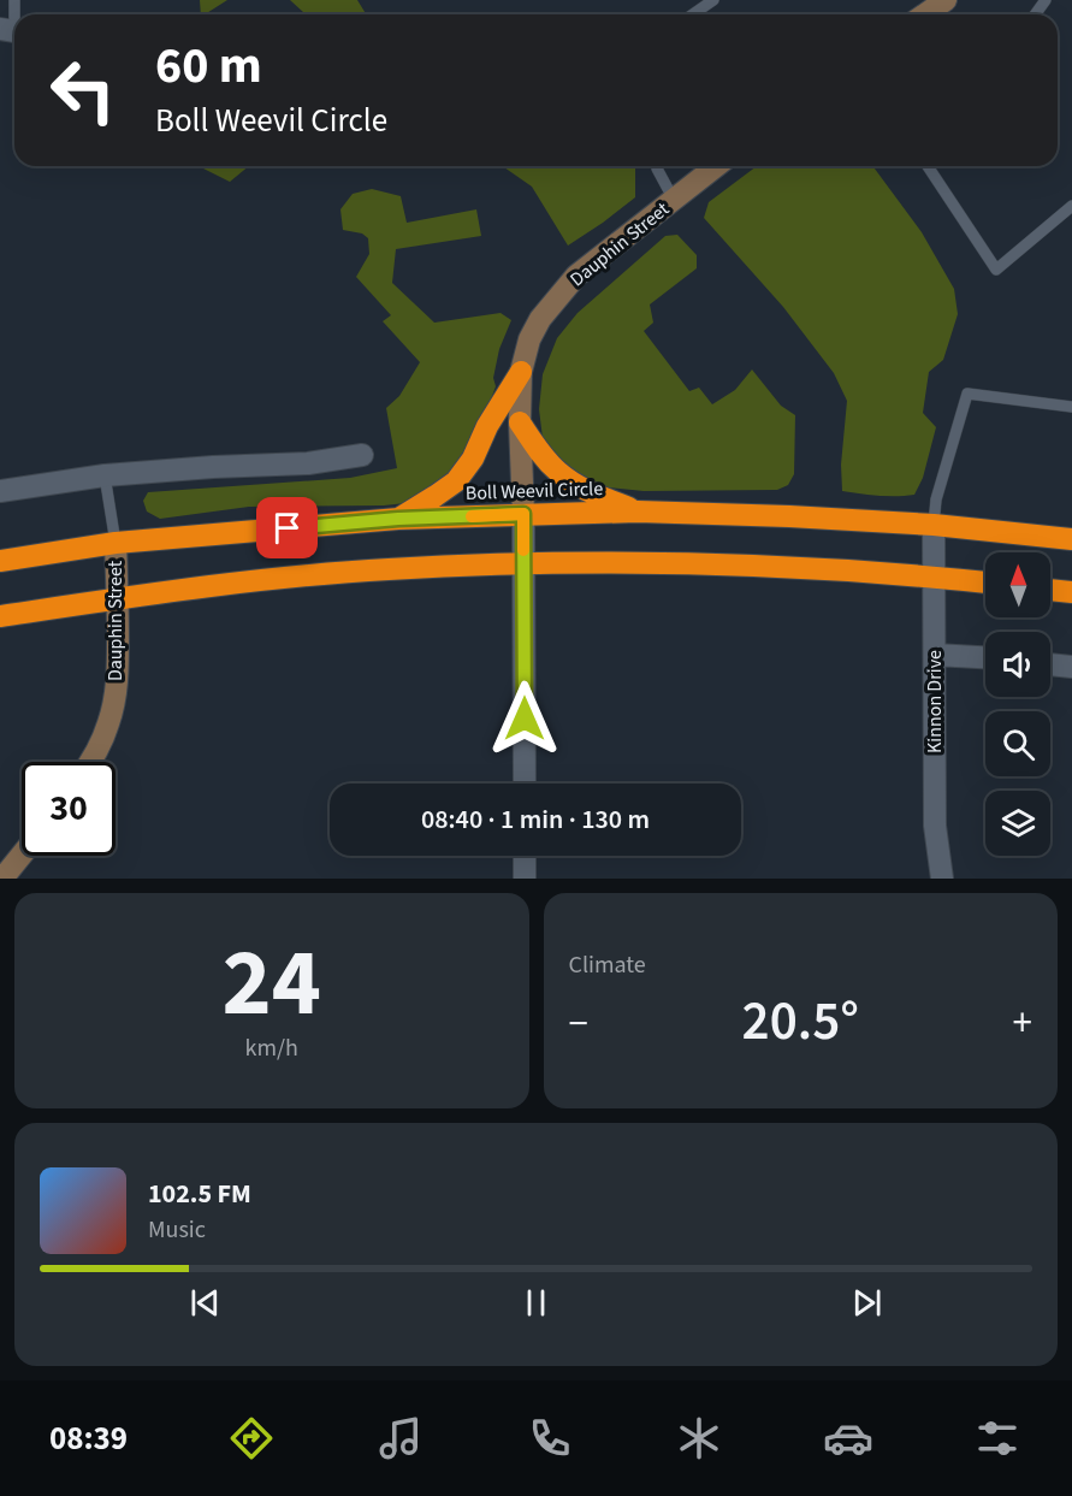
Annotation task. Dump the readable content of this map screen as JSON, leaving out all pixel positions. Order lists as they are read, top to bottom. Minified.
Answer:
{"streets":{"highway":["Boll Weevil Circle"],"street":["Dauphin Street","Kinnon Drive"]},"crossings":[["Dauphin Street","Boll Weevil Circle"],["Boll Weevil Circle","Kinnon Drive"]],"north":"top","page":{"turn":["60 m","Boll Weevil Circle"],"limit":"30","trip":"08:40 · 1 min · 130 m","tile":[["24","km/h"],"Climate"],"heat":["−","20.5°","+"],"song":["102.5 FM","Music"],"tabs":"08:39"}}
